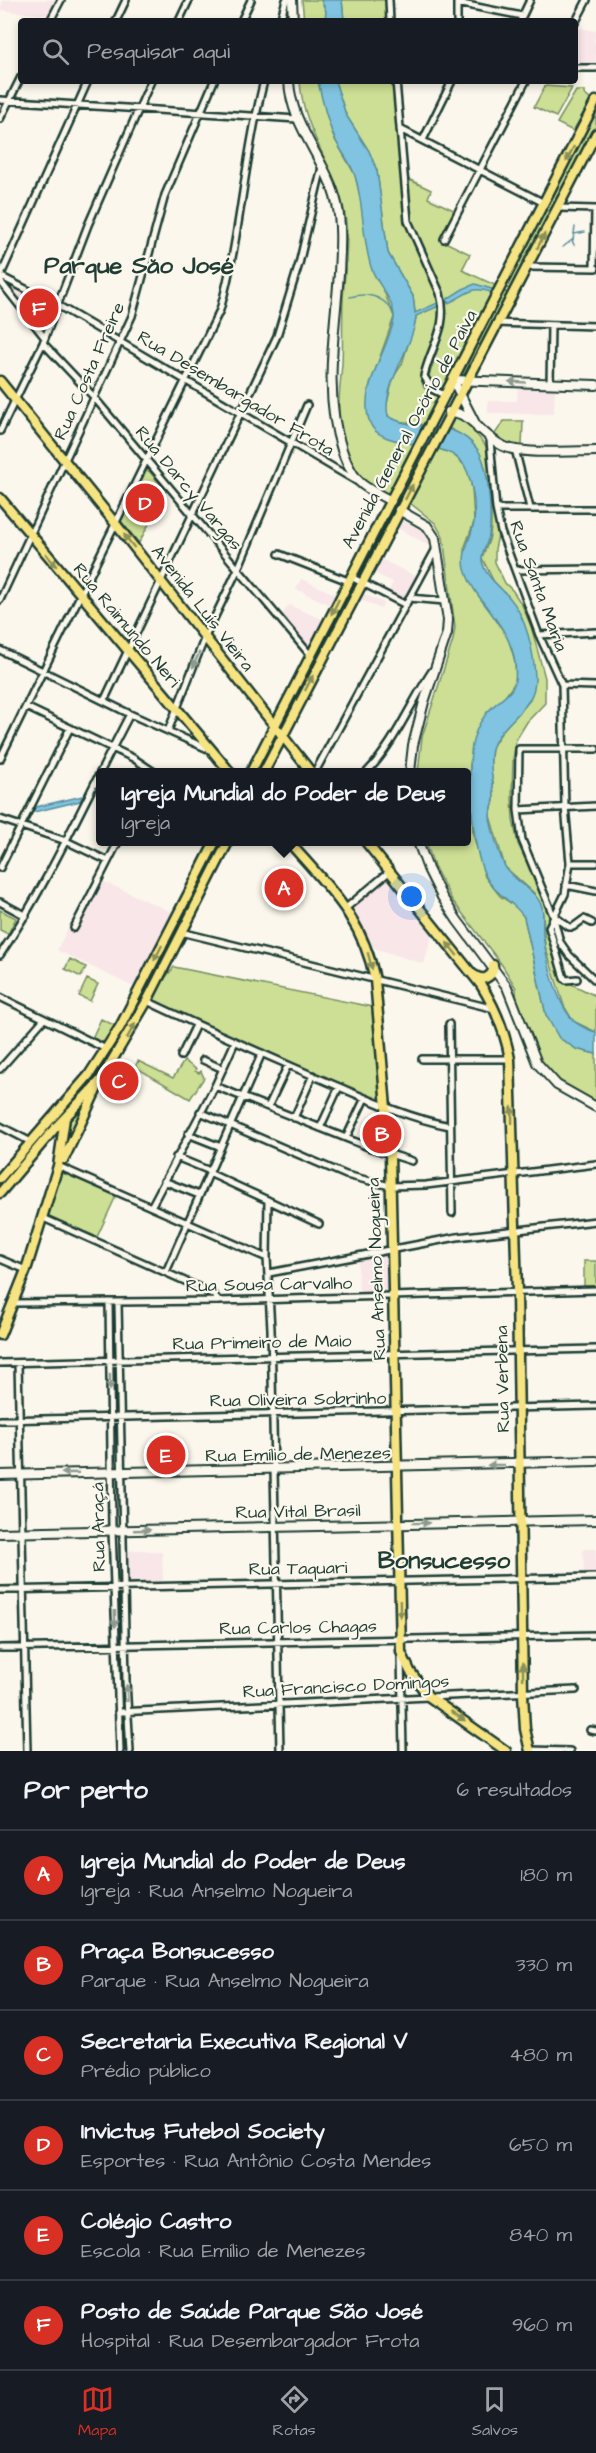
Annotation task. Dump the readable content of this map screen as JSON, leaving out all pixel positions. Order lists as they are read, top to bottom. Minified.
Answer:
{"streets":{"main road":["Avenida General Osório de Paiva","Avenida Luís Vieira","Rua Raimundo Neri","Rua Anselmo Nogueira","Rua Verbena"],"street":["Rua Costa Freire","Rua Desembargador Frota","Rua Darcy Vargas","Rua Santa Maria","Rua Sousa Carvalho","Rua Primeiro de Maio","Rua Oliveira Sobrinho","Rua Emílio de Menezes","Rua Vital Brasil","Rua Araçá","Rua Taquari","Rua Carlos Chagas","Rua Francisco Domingos"]},"crossings":[["Rua Costa Freire","Rua Desembargador Frota"],["Rua Costa Freire","Rua Darcy Vargas"],["Rua Costa Freire","Avenida Luís Vieira"],["Rua Costa Freire","Rua Raimundo Neri"],["Rua Desembargador Frota","Rua Darcy Vargas"],["Avenida General Osório de Paiva","Rua Darcy Vargas"],["Avenida General Osório de Paiva","Avenida Luís Vieira"],["Rua Anselmo Nogueira","Rua Sousa Carvalho"],["Rua Anselmo Nogueira","Rua Primeiro de Maio"],["Rua Anselmo Nogueira","Rua Oliveira Sobrinho"],["Rua Anselmo Nogueira","Rua Emílio de Menezes"],["Rua Anselmo Nogueira","Rua Vital Brasil"],["Rua Anselmo Nogueira","Rua Taquari"],["Rua Anselmo Nogueira","Rua Carlos Chagas"],["Rua Anselmo Nogueira","Rua Francisco Domingos"],["Rua Sousa Carvalho","Rua Verbena"],["Rua Sousa Carvalho","Rua Araçá"],["Rua Primeiro de Maio","Rua Verbena"],["Rua Primeiro de Maio","Rua Araçá"],["Rua Verbena","Rua Oliveira Sobrinho"],["Rua Verbena","Rua Emílio de Menezes"],["Rua Verbena","Rua Vital Brasil"],["Rua Verbena","Rua Taquari"],["Rua Verbena","Rua Carlos Chagas"],["Rua Verbena","Rua Francisco Domingos"],["Rua Oliveira Sobrinho","Rua Araçá"],["Rua Emílio de Menezes","Rua Araçá"],["Rua Vital Brasil","Rua Araçá"],["Rua Araçá","Rua Taquari"],["Rua Araçá","Rua Carlos Chagas"],["Rua Araçá","Rua Francisco Domingos"]],"one_way":["Rua Emílio de Menezes","Rua Vital Brasil"],"districts":["Parque Săo José","Bonsucesso"],"page":{"search":"Pesquisar aqui","pins":["F","D","A","C","B","E"],"popup":["Igreja Mundial do Poder de Deus","Igreja"],"heading":["Por perto","6 resultados"],"list":[{"mark":"A","name":"Igreja Mundial do Poder de Deus","note":"Igreja · Rua Anselmo Nogueira","value":"180 m"},{"mark":"B","name":"Praça Bonsucesso","note":"Parque · Rua Anselmo Nogueira","value":"330 m"},{"mark":"C","name":"Secretaria Executiva Regional V","note":"Prédio público","value":"480 m"},{"mark":"D","name":"Invictus Futebol Society","note":"Esportes · Rua Antônio Costa Mendes","value":"650 m"},{"mark":"E","name":"Colégio Castro","note":"Escola · Rua Emílio de Menezes","value":"840 m"},{"mark":"F","name":"Posto de Saúde Parque São José","note":"Hospital · Rua Desembargador Frota","value":"960 m"}],"nav":["Mapa","Rotas","Salvos"]}}
